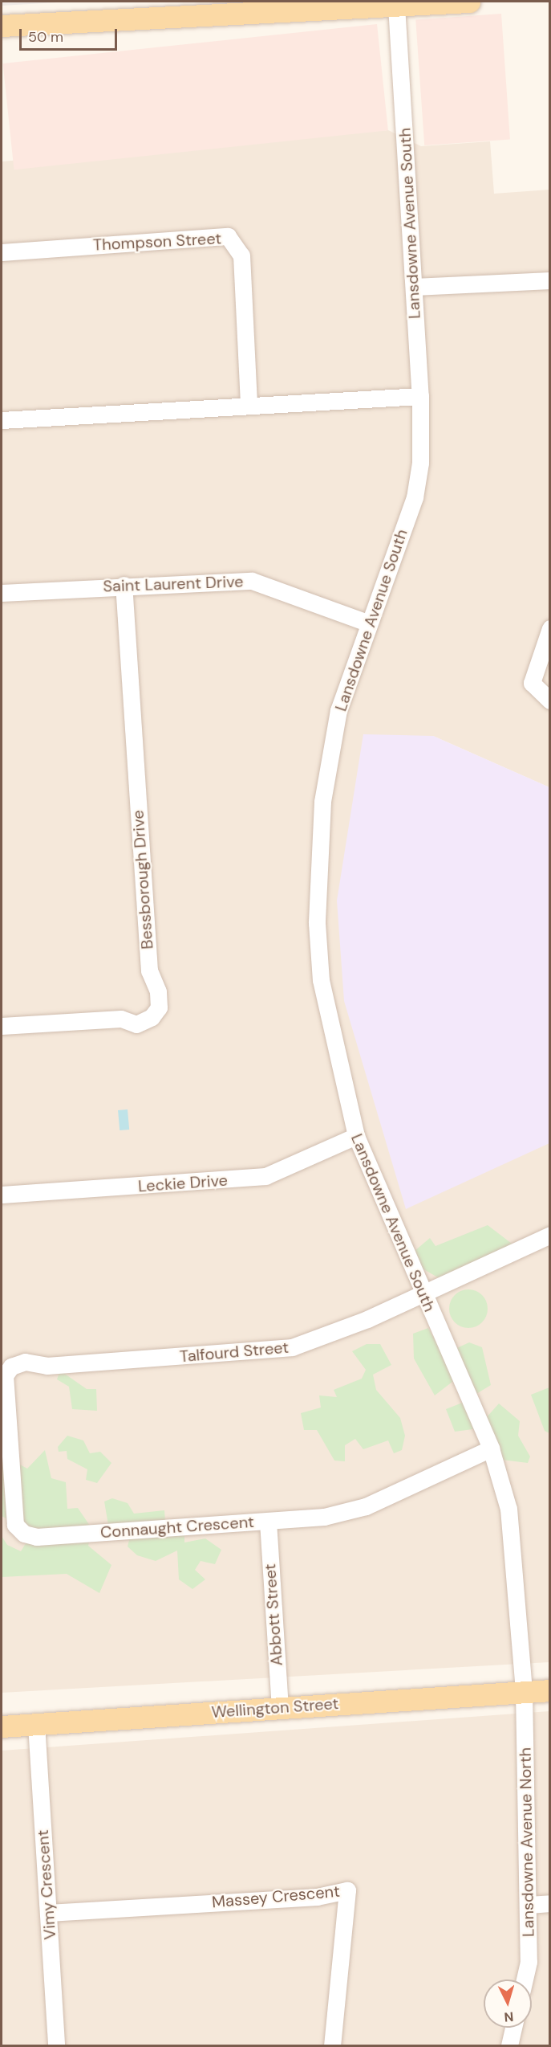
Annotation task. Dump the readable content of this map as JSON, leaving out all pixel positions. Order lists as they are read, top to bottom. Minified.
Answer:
{"streets":{"main road":["Wellington Street"],"street":["Lansdowne Avenue South","Thompson Street","Saint Laurent Drive","Bessborough Drive","Leckie Drive","Talfourd Street","Connaught Crescent","Abbott Street","Lansdowne Avenue North","Vimy Crescent","Massey Crescent"]},"crossings":[["Lansdowne Avenue South","Saint Laurent Drive"],["Lansdowne Avenue South","Leckie Drive"],["Lansdowne Avenue South","Talfourd Street"],["Lansdowne Avenue South","Connaught Crescent"],["Lansdowne Avenue South","Wellington Street"],["Lansdowne Avenue South","Lansdowne Avenue North"],["Saint Laurent Drive","Bessborough Drive"],["Talfourd Street","Connaught Crescent"],["Connaught Crescent","Abbott Street"],["Abbott Street","Wellington Street"],["Wellington Street","Lansdowne Avenue North"],["Wellington Street","Vimy Crescent"],["Vimy Crescent","Massey Crescent"]],"scale_bar":"50 m","north":"bottom"}
